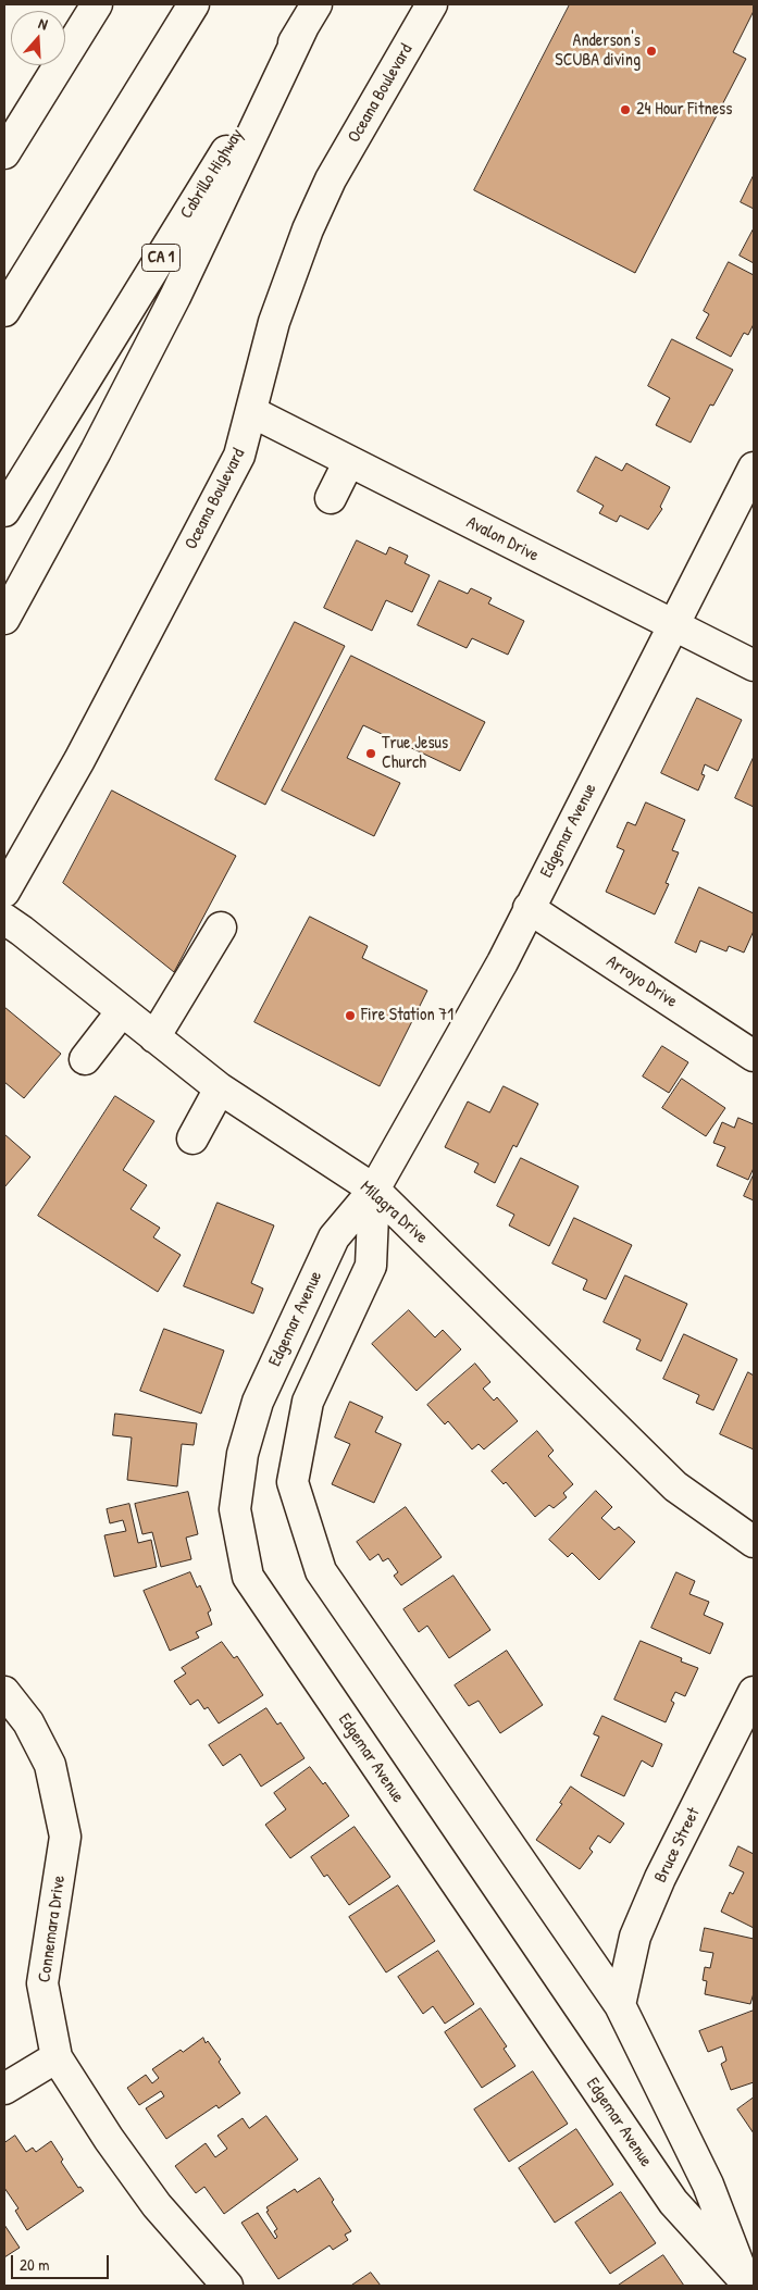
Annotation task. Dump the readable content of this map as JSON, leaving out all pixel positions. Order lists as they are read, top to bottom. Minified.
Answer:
{"streets":{"main road":["Oceana Boulevard","Cabrillo Highway","CA 1","Avalon Drive","Edgemar Avenue","Arroyo Drive","Milagra Drive","Bruce Street","Connemara Drive"]},"crossings":[["Oceana Boulevard","Avalon Drive"],["Avalon Drive","Edgemar Avenue"],["Edgemar Avenue","Arroyo Drive"],["Edgemar Avenue","Milagra Drive"],["Edgemar Avenue","Bruce Street"]],"places":["Anderson's SCUBA diving","24 Hour Fitness","True Jesus Church","Fire Station 71"],"scale_bar":"20 m","north":"top"}
